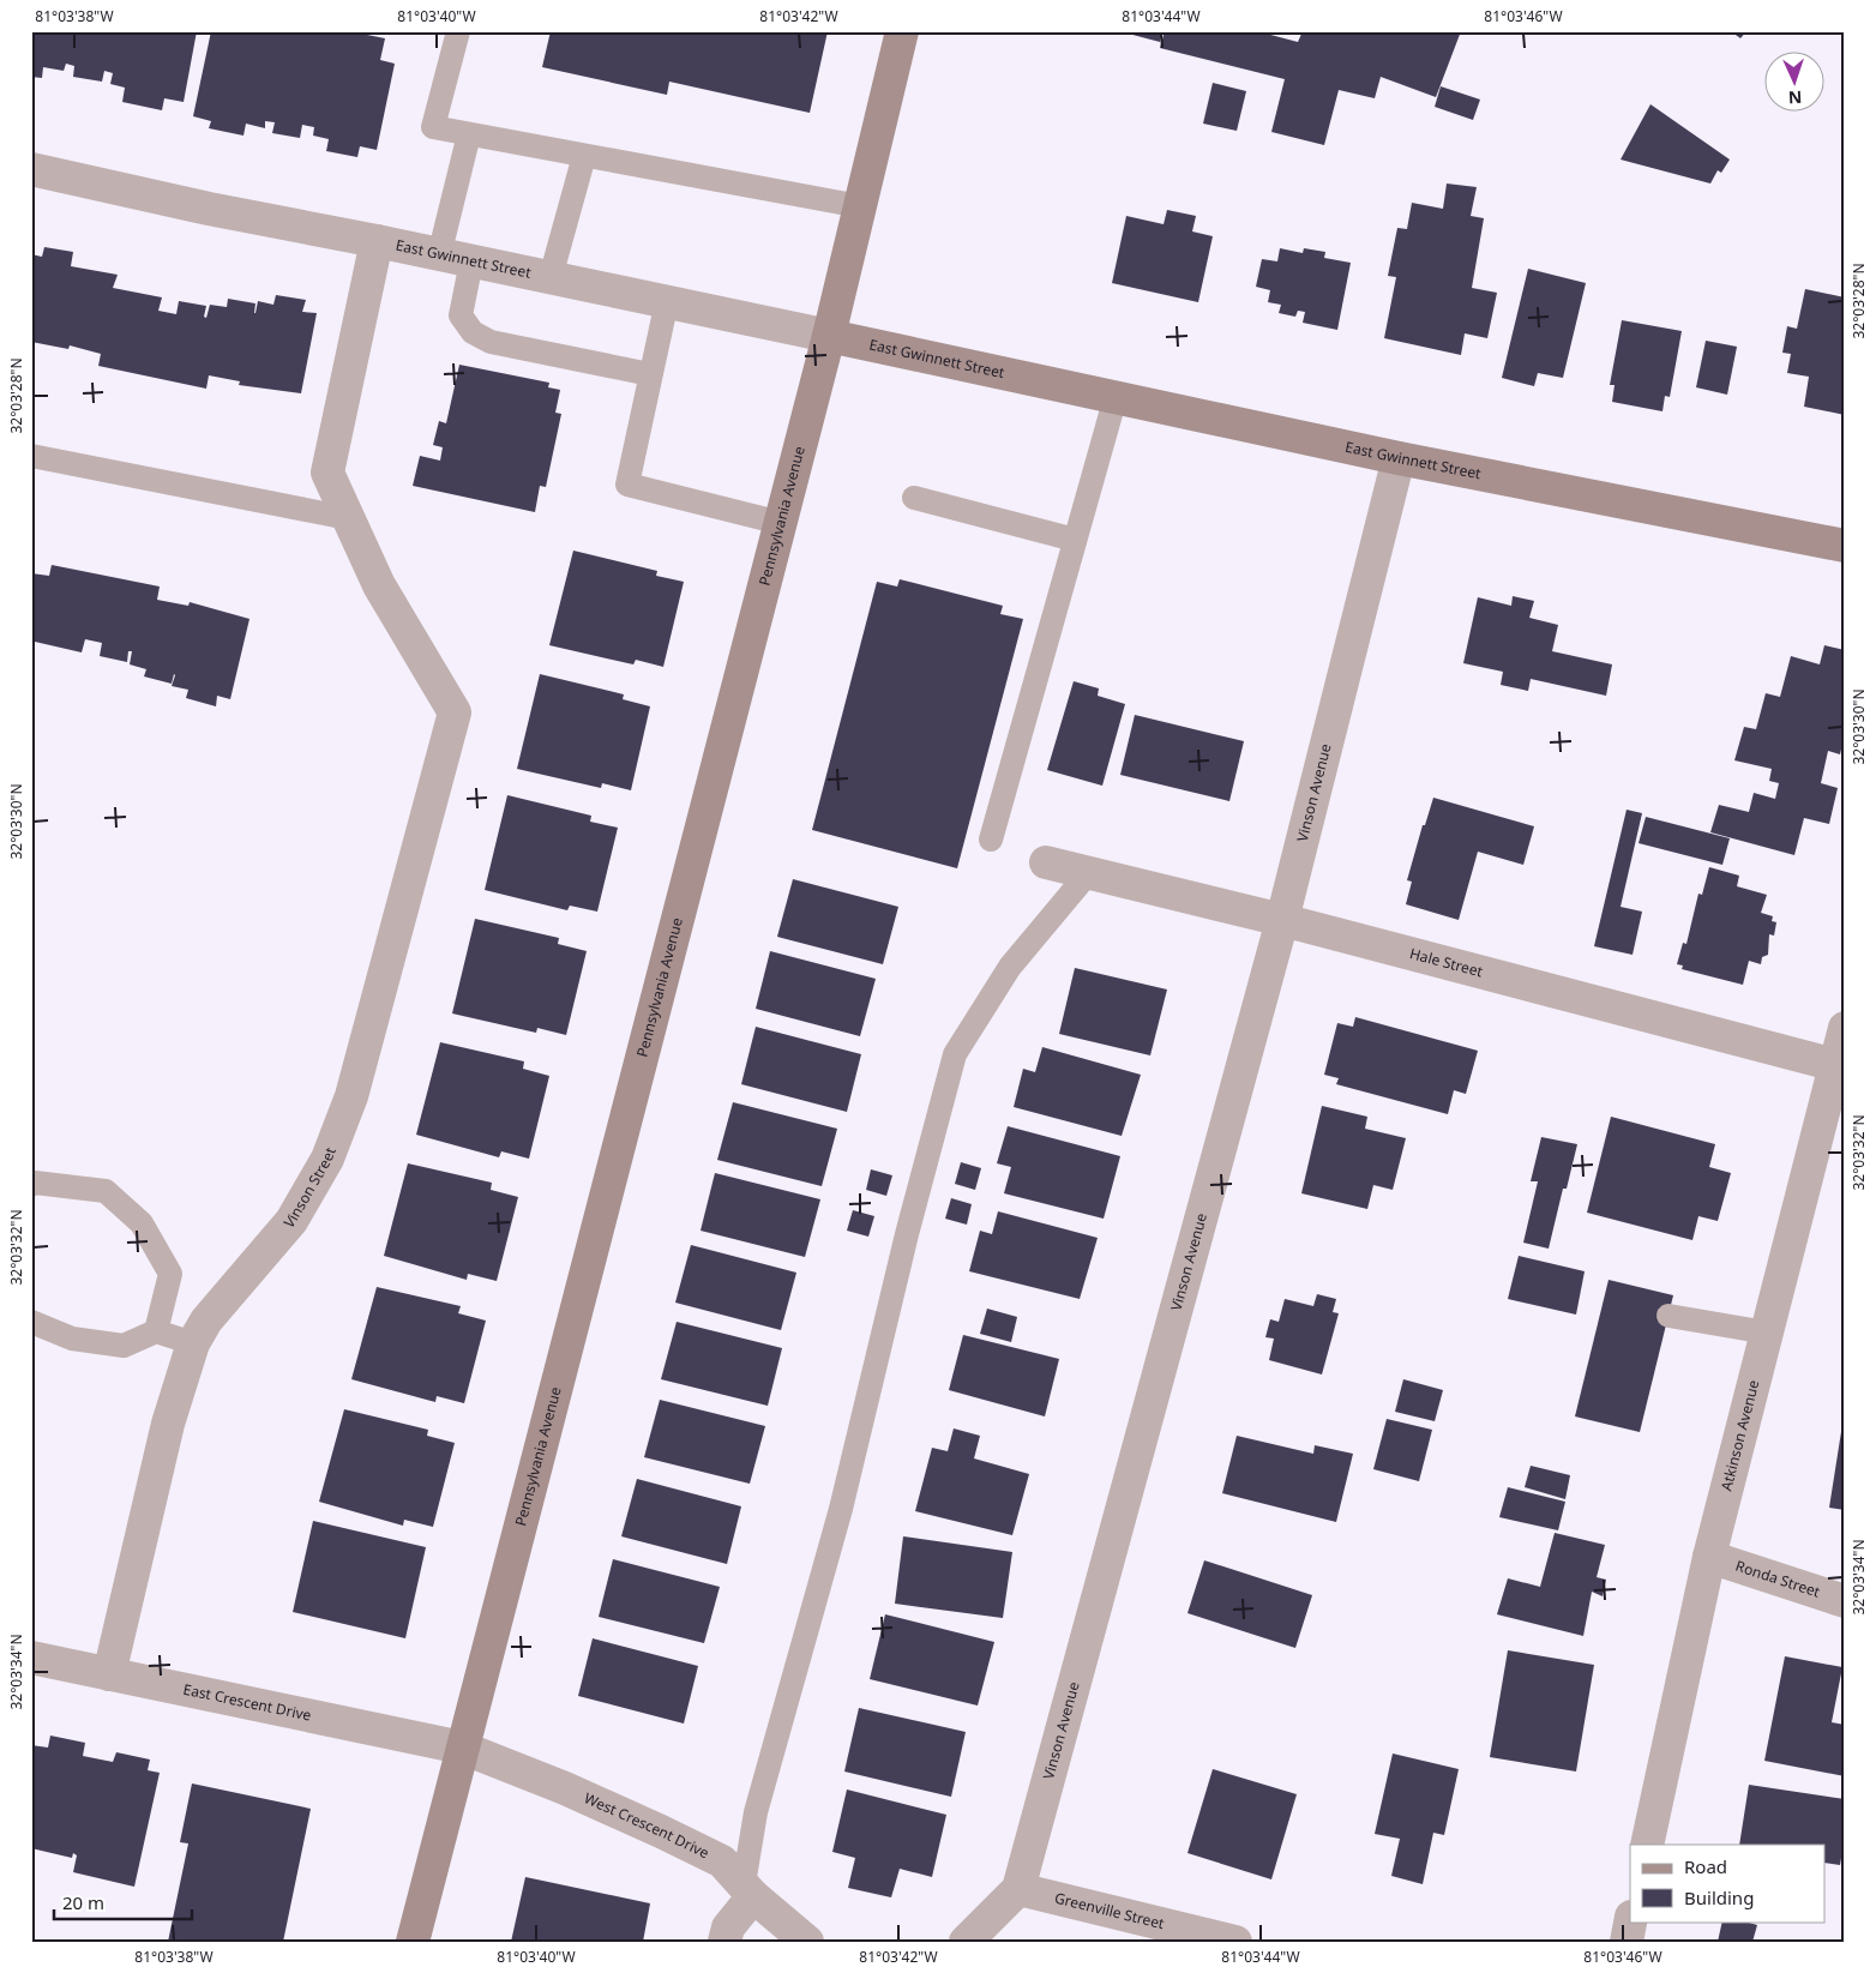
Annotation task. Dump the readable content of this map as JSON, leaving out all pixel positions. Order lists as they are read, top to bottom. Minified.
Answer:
{"streets":{"main road":["East Gwinnett Street","Pennsylvania Avenue"],"street":["Vinson Avenue","Hale Street","Vinson Street","Atkinson Avenue","Ronda Street","East Crescent Drive","West Crescent Drive","Greenville Street"]},"crossings":[["East Gwinnett Street","Pennsylvania Avenue"],["East Gwinnett Street","Vinson Avenue"],["East Gwinnett Street","Vinson Street"],["Pennsylvania Avenue","East Crescent Drive"],["Pennsylvania Avenue","West Crescent Drive"],["Vinson Avenue","Hale Street"],["Vinson Avenue","Greenville Street"],["Hale Street","Atkinson Avenue"],["Vinson Street","East Crescent Drive"],["Atkinson Avenue","Ronda Street"],["East Crescent Drive","West Crescent Drive"]],"legend":["Road","Building"],"scale_bar":"20 m","north":"bottom","coordinates":["81°03'38\"W","81°03'40\"W","81°03'42\"W","81°03'44\"W","81°03'46\"W","32°03'28\"N","32°03'30\"N","32°03'32\"N","32°03'34\"N"]}
